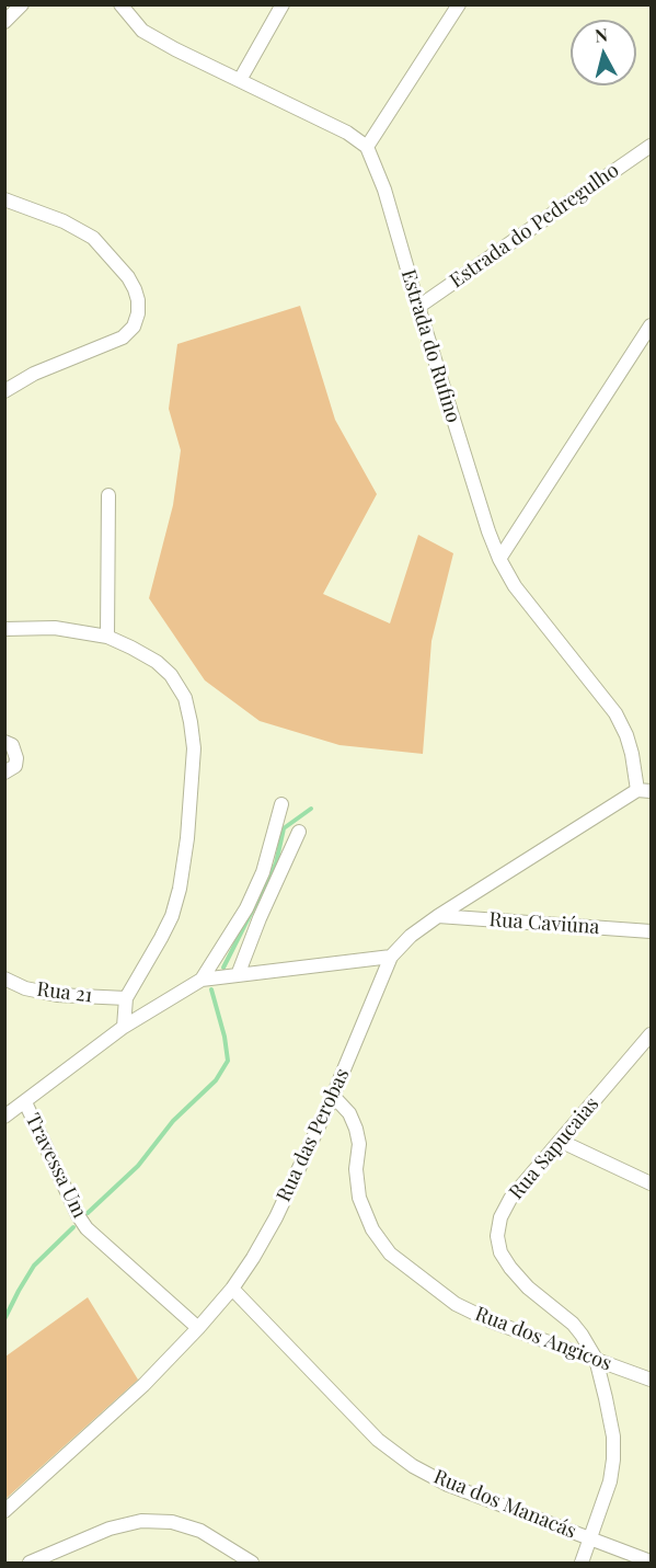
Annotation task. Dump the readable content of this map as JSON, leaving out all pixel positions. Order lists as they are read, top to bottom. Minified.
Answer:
{"streets":{"street":["Estrada do Pedregulho","Estrada do Rufino","Rua Caviúna","Rua 21","Rua das Perobas","Rua Sapucaias","Travessa Um","Rua dos Angicos","Rua dos Manacás"]},"crossings":[["Estrada do Pedregulho","Estrada do Rufino"],["Estrada do Rufino","Rua das Perobas"],["Rua Caviúna","Rua das Perobas"],["Rua das Perobas","Travessa Um"],["Rua das Perobas","Rua dos Angicos"],["Rua das Perobas","Rua dos Manacás"],["Rua Sapucaias","Rua dos Angicos"]],"north":"top"}
